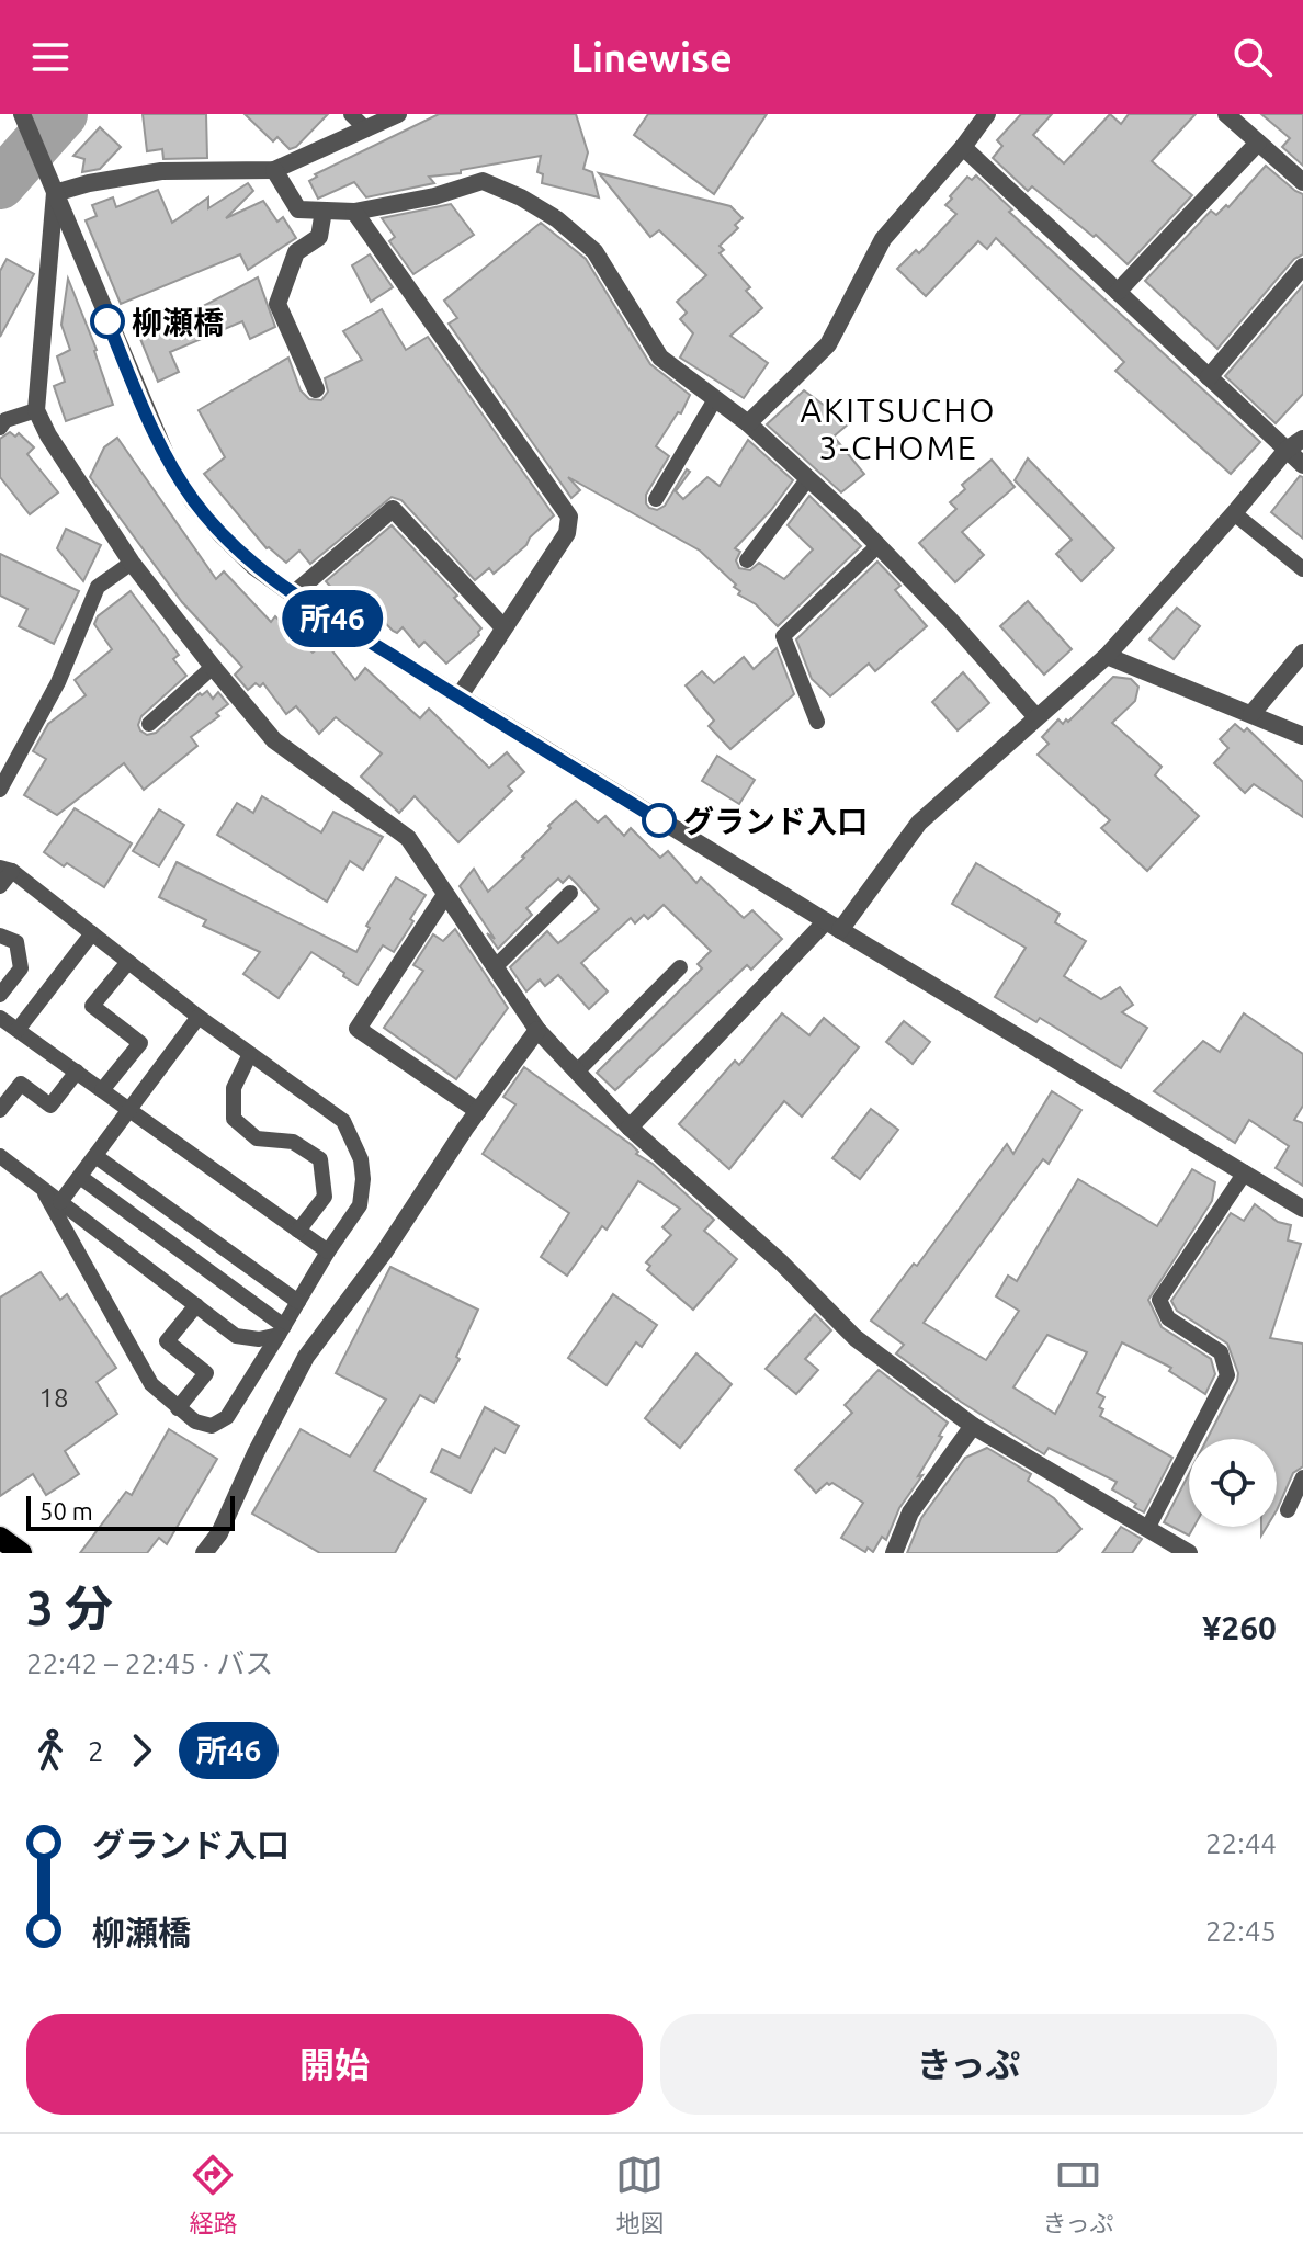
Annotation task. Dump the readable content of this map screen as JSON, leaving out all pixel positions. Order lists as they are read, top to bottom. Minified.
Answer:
{"districts":["AKITSUCHO 3-CHOME"],"places":["柳瀬橋","グランド入口"],"lines":["bus line 所46"],"house_numbers":["18"],"scale_bar":"50 m","page":{"header":"Linewise","on_map":"所46","scale":"50 m","heading":["3 分","22:42 – 22:45 · バス","¥260"],"legs":["2","所46"],"list":[{"name":"グランド入口","value":"22:44"},{"name":"柳瀬橋","value":"22:45"}],"buttons":["開始","きっぷ"],"tabs":["経路","地図","きっぷ"]}}
